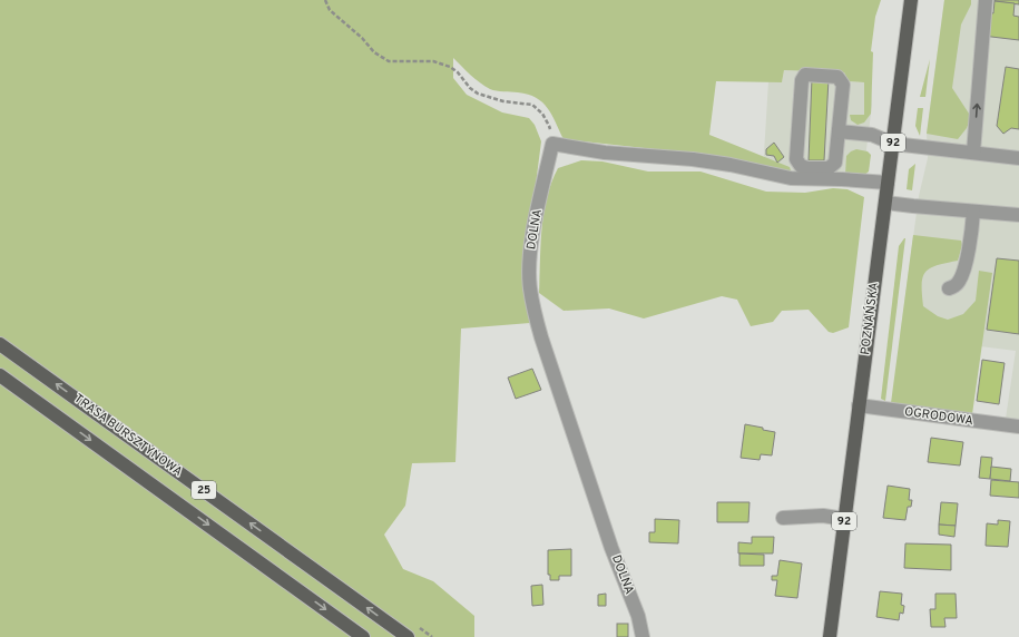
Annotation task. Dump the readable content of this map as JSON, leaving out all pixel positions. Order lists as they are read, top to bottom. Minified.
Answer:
{"streets":{"main road":["92","POZNAŃSKA","TRASA BURSZTYNOWA","25"],"street":["DOLNA","OGRODOWA"]},"crossings":[["POZNAŃSKA","OGRODOWA"]]}
